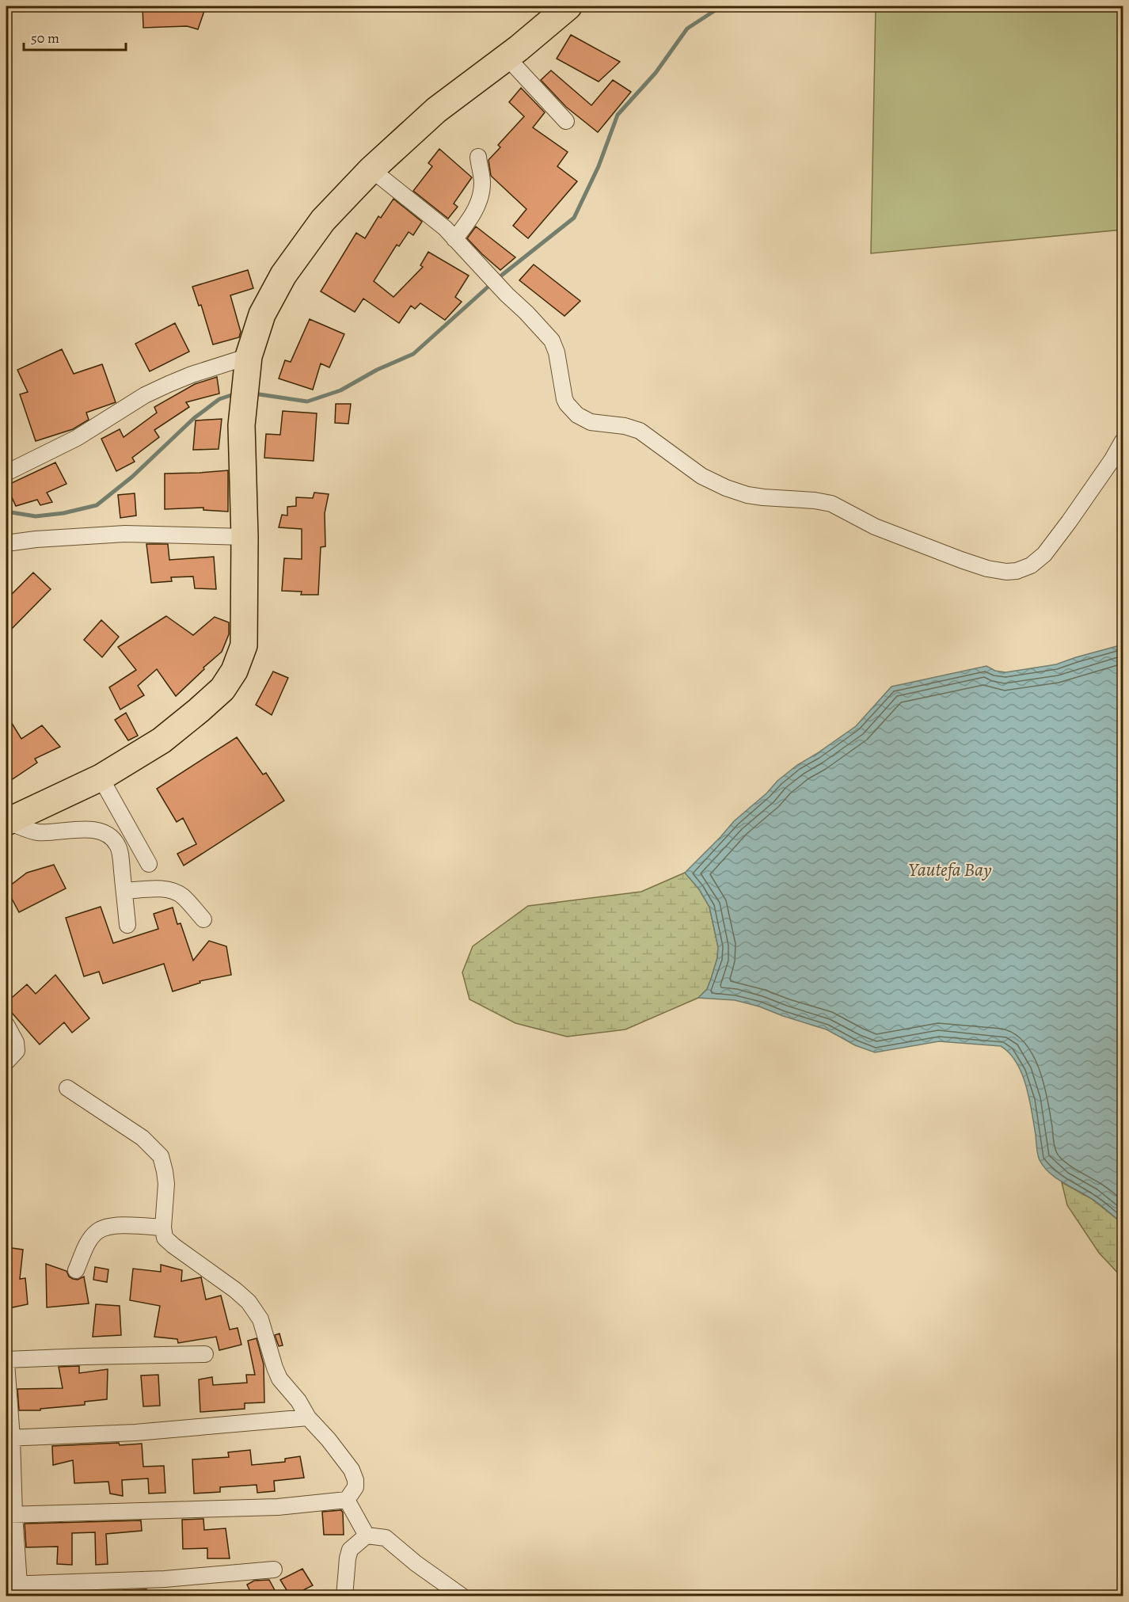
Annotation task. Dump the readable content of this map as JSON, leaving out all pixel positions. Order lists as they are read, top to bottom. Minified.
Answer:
{"water":["Yautefa Bay"],"scale_bar":"50 m"}
